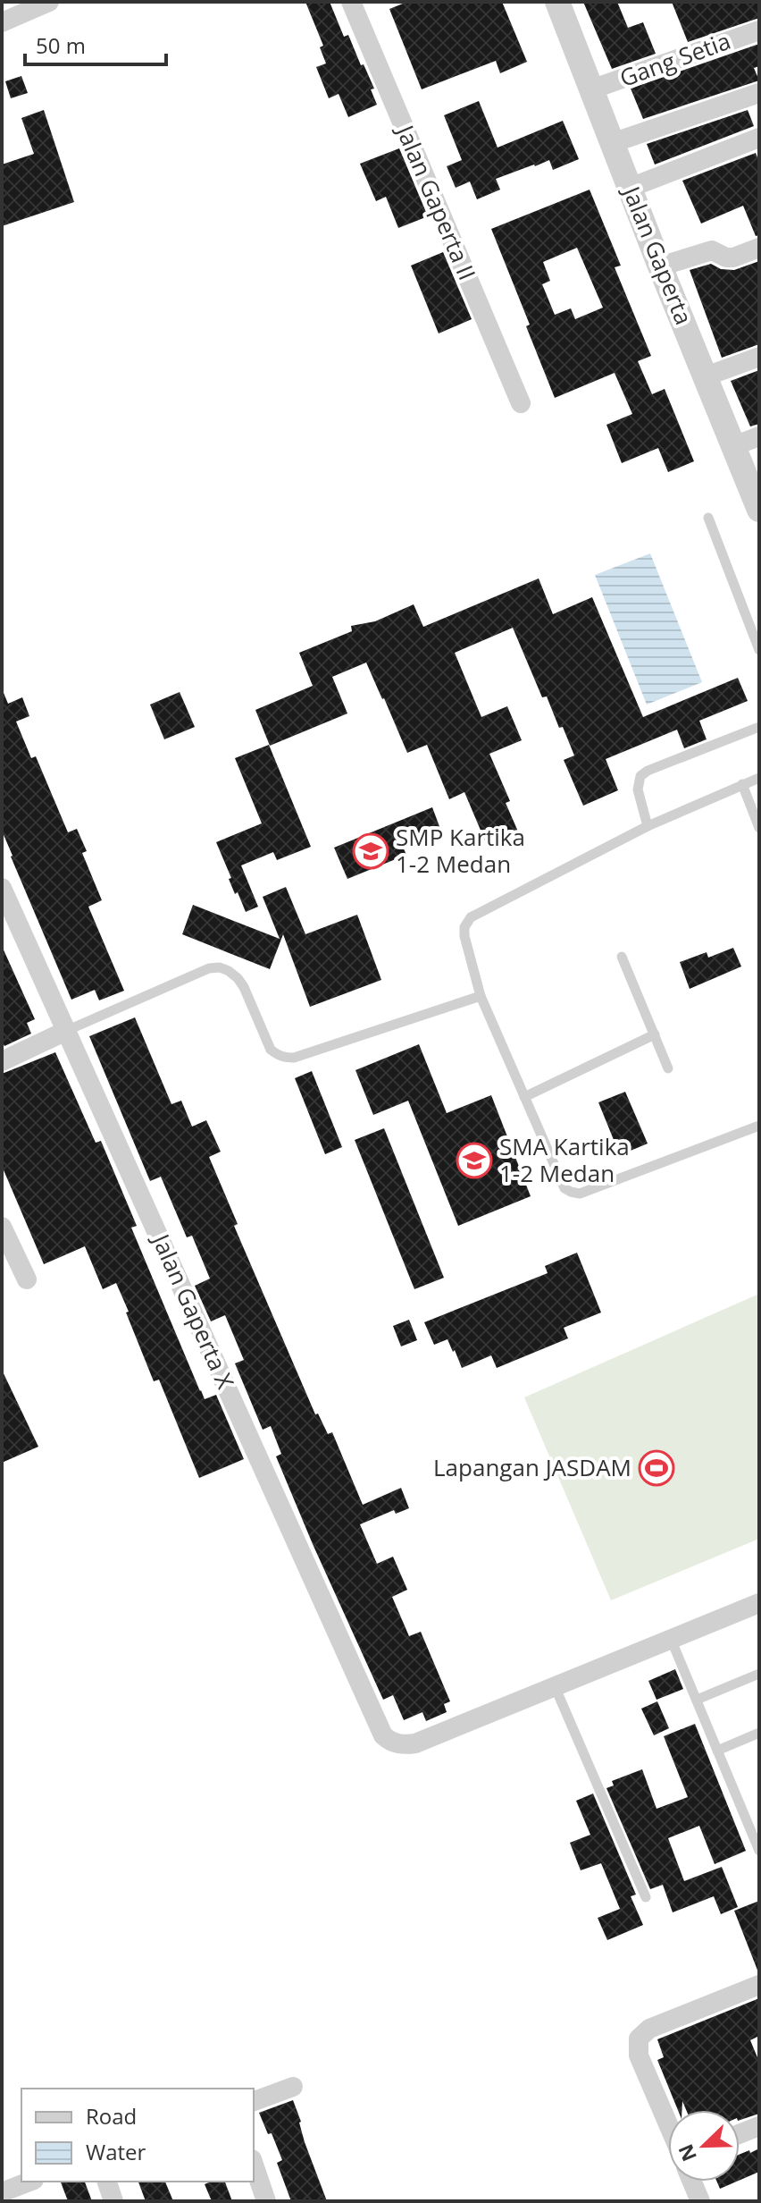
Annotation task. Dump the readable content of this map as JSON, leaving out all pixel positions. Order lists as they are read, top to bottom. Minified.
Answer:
{"streets":{"street":["Gang Setia","Jalan Gaperta II","Jalan Gaperta","Jalan Gaperta X"]},"crossings":[["Gang Setia","Jalan Gaperta"]],"places":{"school or university":["SMP Kartika 1-2 Medan","SMA Kartika 1-2 Medan"],"sports":["Lapangan JASDAM"]},"legend":["Road","Water"],"scale_bar":"50 m","north":"bottom left"}
